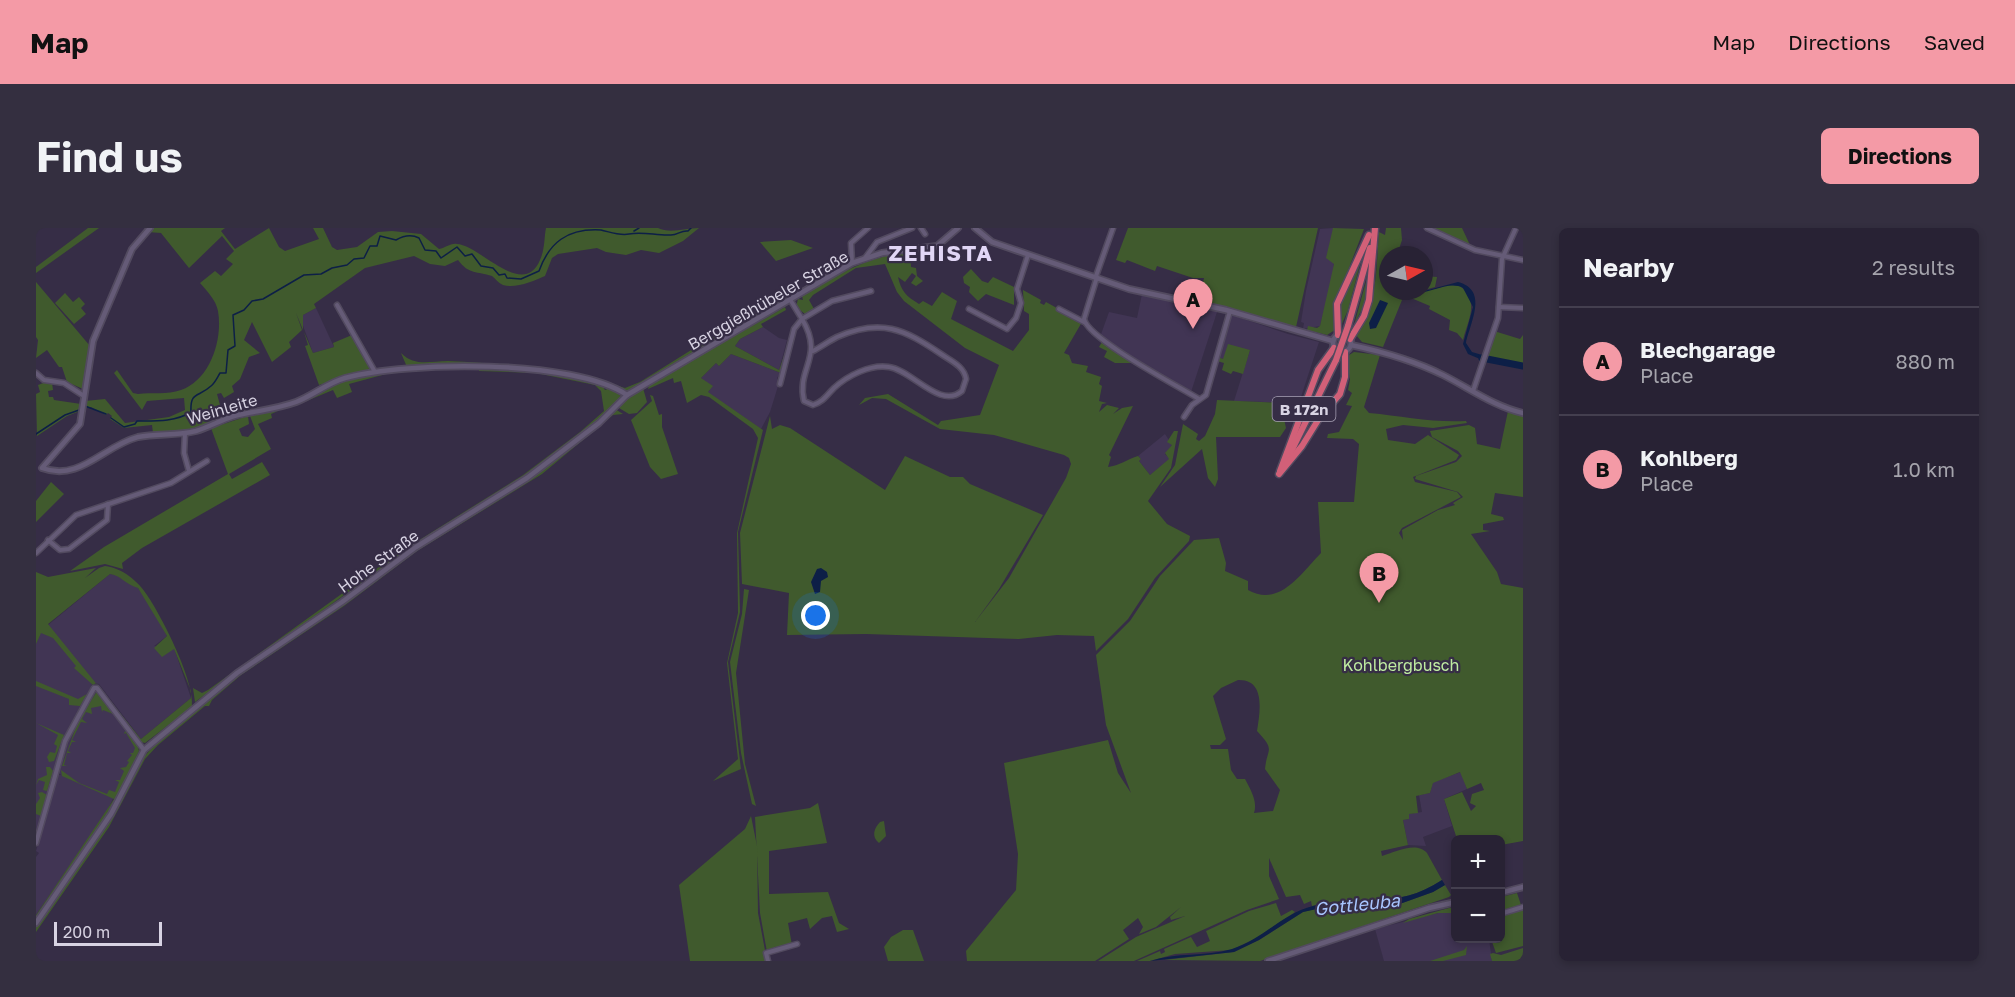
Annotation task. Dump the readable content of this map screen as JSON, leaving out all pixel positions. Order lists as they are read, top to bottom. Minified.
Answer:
{"streets":{"highway":["B 172n"],"main road":["Berggießhübeler Straße","Weinleite","Hohe Straße"]},"crossings":[["Berggießhübeler Straße","Weinleite"],["Berggießhübeler Straße","Hohe Straße"],["Weinleite","Hohe Straße"]],"districts":["ZEHISTA"],"water":["Gottleuba"],"parks":["Kohlbergbusch"],"scale_bar":"200 m","north":"right","page":{"header":"Map","nav":["Map","Directions","Saved"],"buttons":"Directions","title":"Find us","heading":["Nearby","2 results"],"pins":["A","B"],"list":[{"mark":"A","name":"Blechgarage","note":"Place","value":"880 m"},{"mark":"B","name":"Kohlberg","note":"Place","value":"1.0 km"}],"map_buttons":["+","−"],"scale":"200 m"}}
